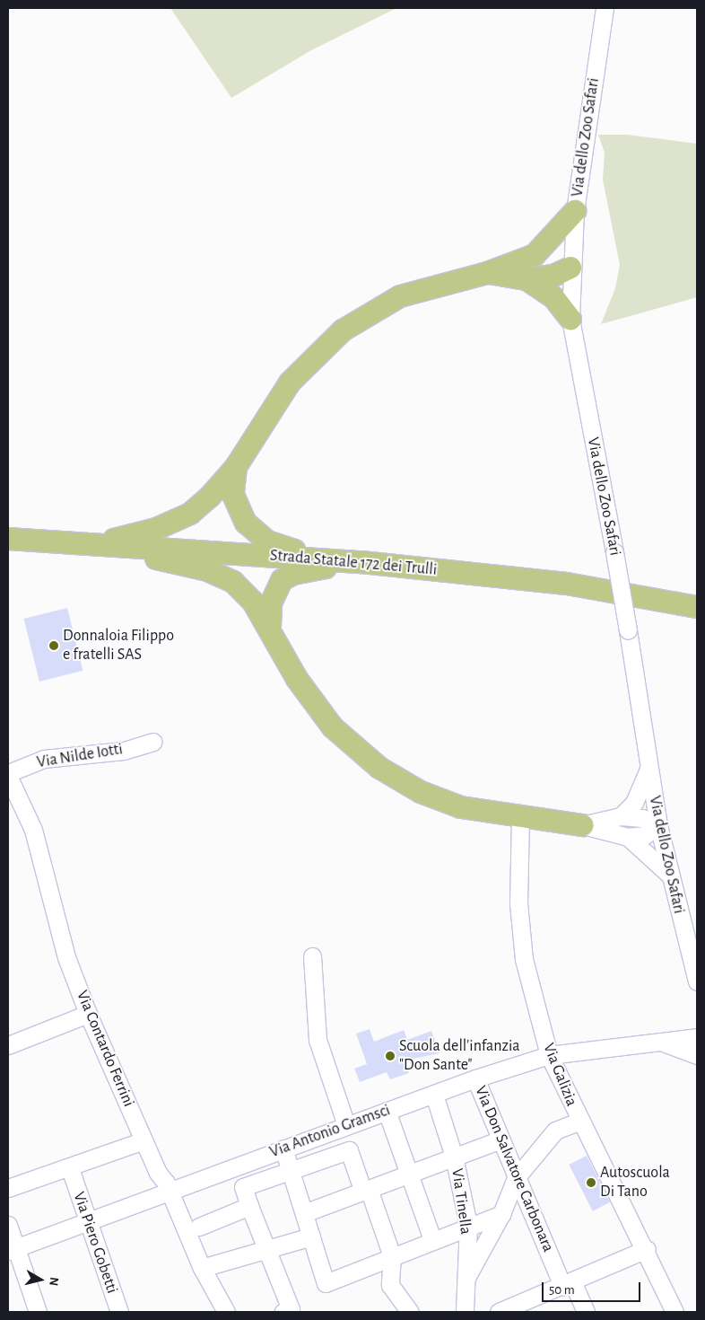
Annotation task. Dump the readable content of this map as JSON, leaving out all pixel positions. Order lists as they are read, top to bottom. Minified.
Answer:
{"streets":{"main road":["Strada Statale 172 dei Trulli"],"street":["Via dello Zoo Safari","Via Nilde Iotti","Via Contardo Ferrini","Via Galizia","Via Antonio Gramsci","Via Don Salvatore Carbonara","Via Tinella","Via Piero Gobetti"]},"crossings":[["Via Nilde Iotti","Via Contardo Ferrini"],["Via Contardo Ferrini","Via Antonio Gramsci"],["Via Galizia","Via Antonio Gramsci"],["Via Antonio Gramsci","Via Don Salvatore Carbonara"],["Via Antonio Gramsci","Via Tinella"],["Via Antonio Gramsci","Via Piero Gobetti"]],"places":["Donnaloia Filippo e fratelli SAS","Scuola dell'infanzia \"Don Sante\"","Autoscuola Di Tano"],"scale_bar":"50 m","north":"right"}
